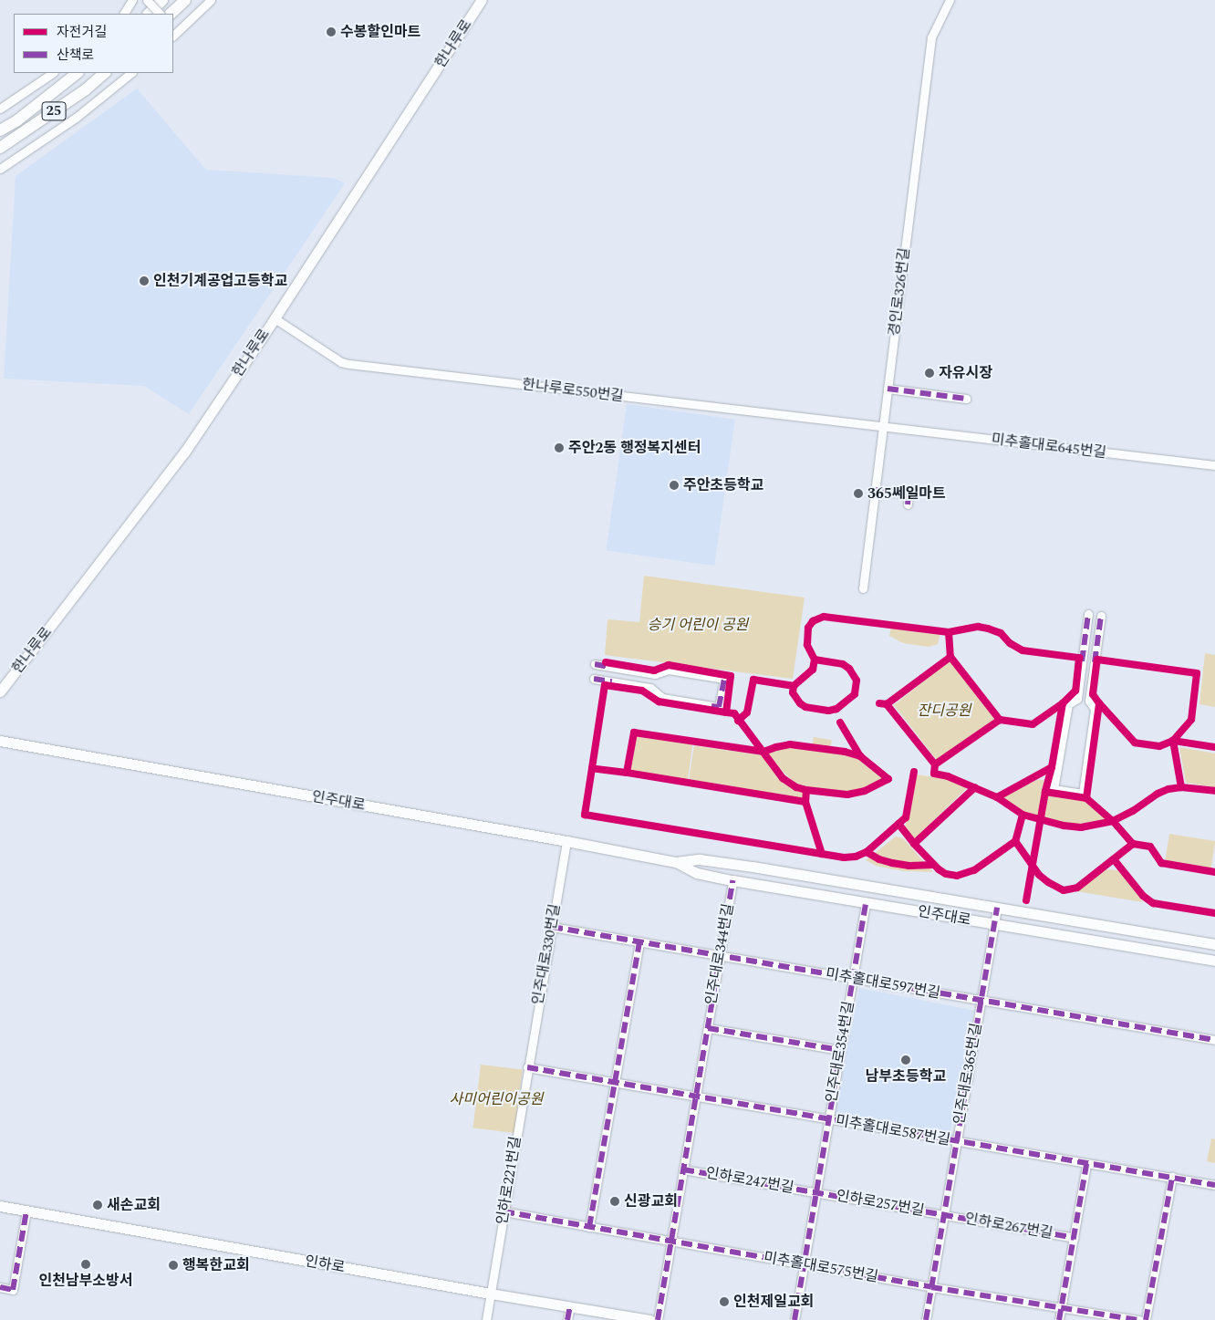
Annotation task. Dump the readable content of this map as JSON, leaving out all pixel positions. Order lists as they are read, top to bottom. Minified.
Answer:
{"streets":{"highway":["25"],"main road":["한나루로","인주대로","인하로"],"street":["경인로326번길","한나루로550번길","미추홀대로645번길","인주대로330번길","인주대로344번길","미추홀대로597번길","인주대로354번길","인주대로365번길","미추홀대로587번길","인하로221번길","인하로247번길","인하로257번길","인하로267번길","미추홀대로575번길"]},"crossings":[["한나루로","한나루로550번길"],["경인로326번길","한나루로550번길"],["경인로326번길","미추홀대로645번길"],["한나루로550번길","미추홀대로645번길"],["인주대로","인주대로330번길"],["인주대로","인주대로344번길"],["인주대로","인주대로354번길"],["인주대로","인주대로365번길"],["인주대로330번길","미추홀대로597번길"],["인주대로330번길","미추홀대로587번길"],["인주대로330번길","인하로221번길"],["인주대로344번길","미추홀대로597번길"],["인주대로344번길","미추홀대로587번길"],["인주대로344번길","인하로247번길"],["인주대로344번길","미추홀대로575번길"],["미추홀대로597번길","인주대로354번길"],["미추홀대로597번길","인주대로365번길"],["인주대로354번길","미추홀대로587번길"],["인주대로365번길","미추홀대로587번길"],["인주대로365번길","인하로257번길"],["인주대로365번길","인하로267번길"],["인주대로365번길","미추홀대로575번길"],["미추홀대로587번길","인하로221번길"],["미추홀대로587번길","인하로267번길"],["인하로221번길","인하로"],["인하로221번길","미추홀대로575번길"],["인하로247번길","인하로257번길"],["인하로257번길","인하로267번길"],["인하로267번길","미추홀대로575번길"]],"parks":["승기 어린이 공원","잔디공원","사미어린이공원"],"places":["수봉할인마트","인천기계공업고등학교","자유시장","주안2동 행정복지센터","주안초등학교","365쎄일마트","남부초등학교","신광교회","새손교회","인천남부소방서","행복한교회","인천제일교회"],"legend":["자전거길","산책로"]}
